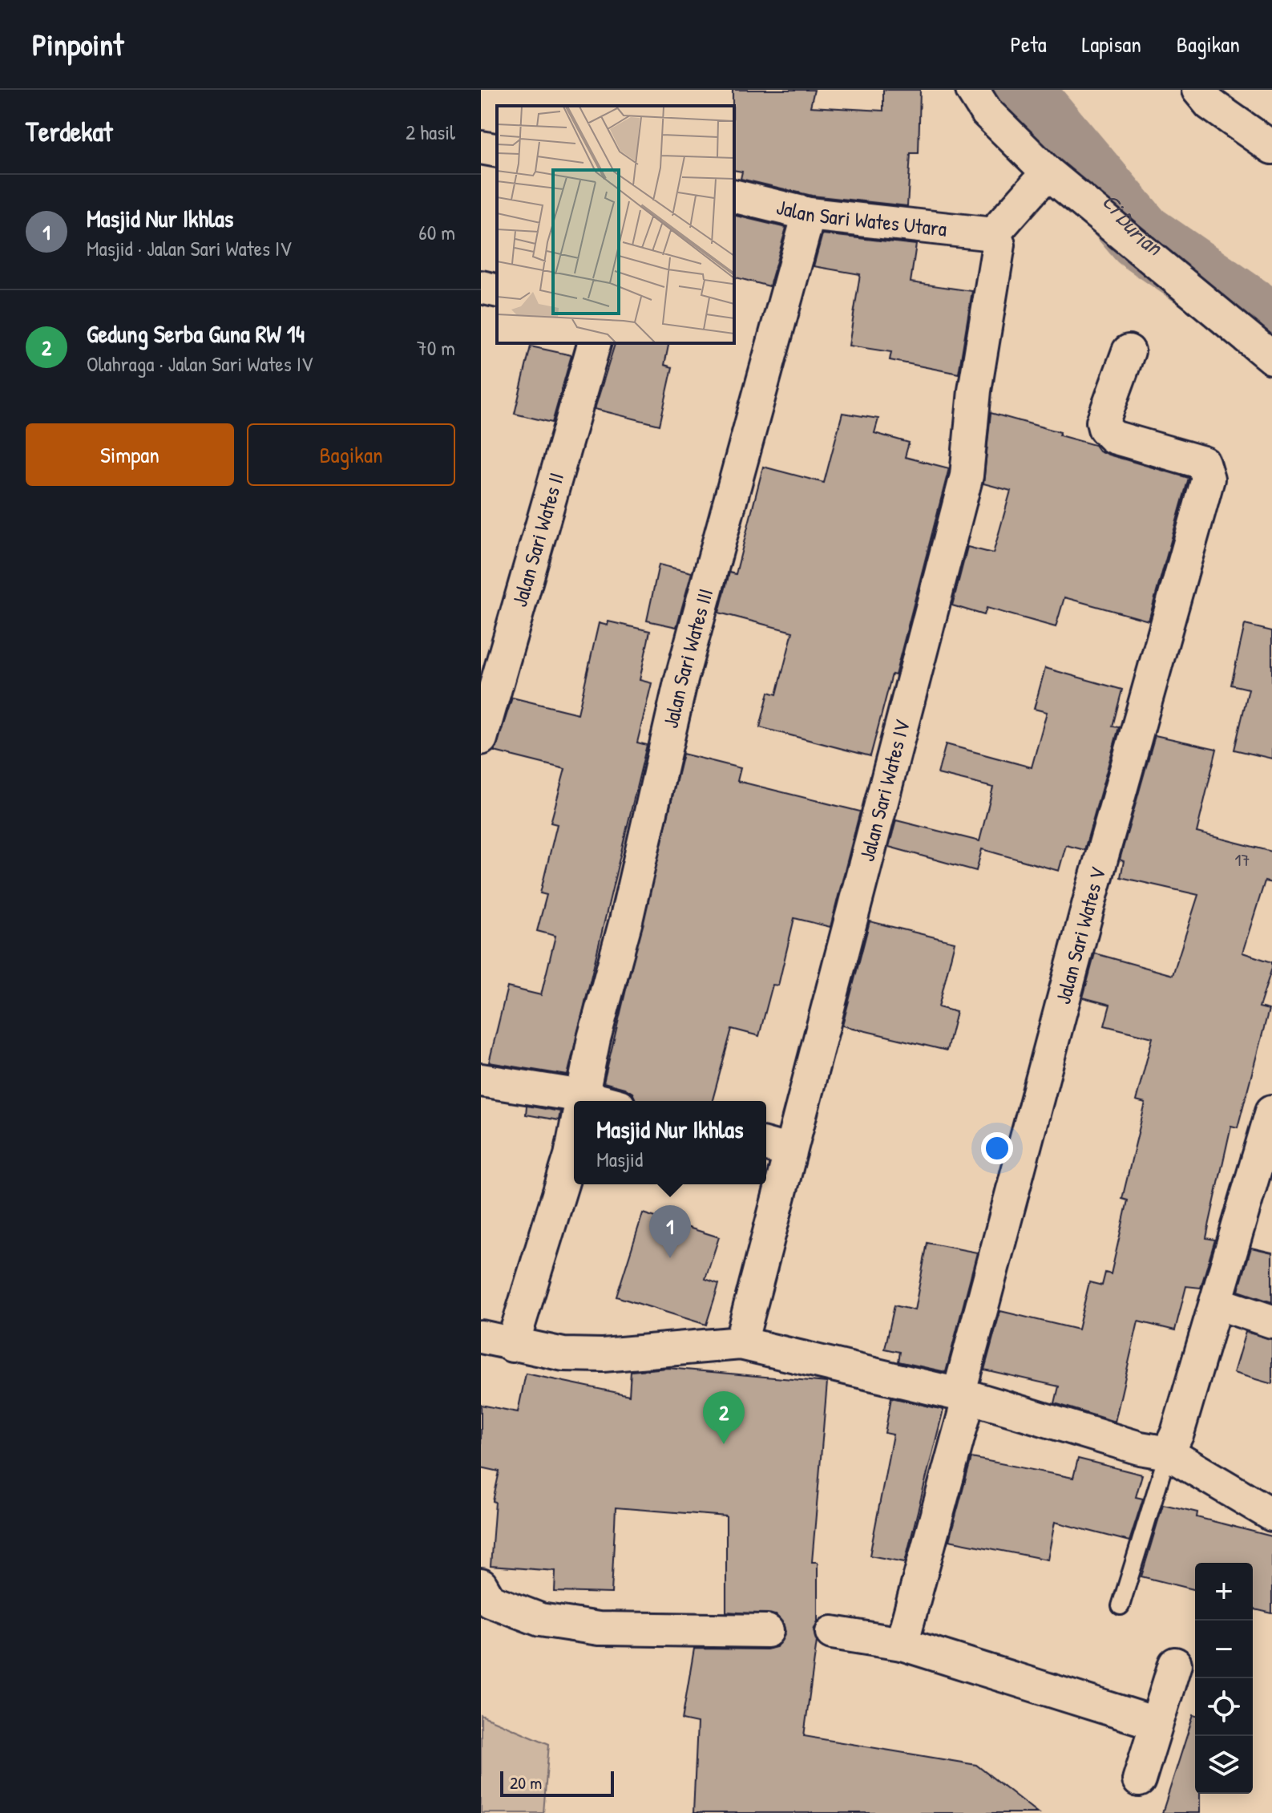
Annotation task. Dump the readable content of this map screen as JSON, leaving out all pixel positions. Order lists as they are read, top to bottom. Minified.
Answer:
{"streets":{"street":["Jalan Sari Wates Utara","Jalan Sari Wates II","Jalan Sari Wates III","Jalan Sari Wates IV","Jalan Sari Wates V"]},"crossings":[["Jalan Sari Wates Utara","Jalan Sari Wates III"],["Jalan Sari Wates Utara","Jalan Sari Wates IV"]],"water":["Ci Durian"],"house_numbers":["17"],"scale_bar":"20 m","page":{"header":"Pinpoint","nav":["Peta","Lapisan","Bagikan"],"heading":["Terdekat","2 hasil"],"list":[{"mark":"1","name":"Masjid Nur Ikhlas","note":"Masjid · Jalan Sari Wates IV","value":"60 m"},{"mark":"2","name":"Gedung Serba Guna RW 14","note":"Olahraga · Jalan Sari Wates IV","value":"70 m"}],"buttons":["Simpan","Bagikan"],"popup":["Masjid Nur Ikhlas","Masjid"],"pins":["1","2"],"map_buttons":["+","−"],"scale":"20 m"}}
